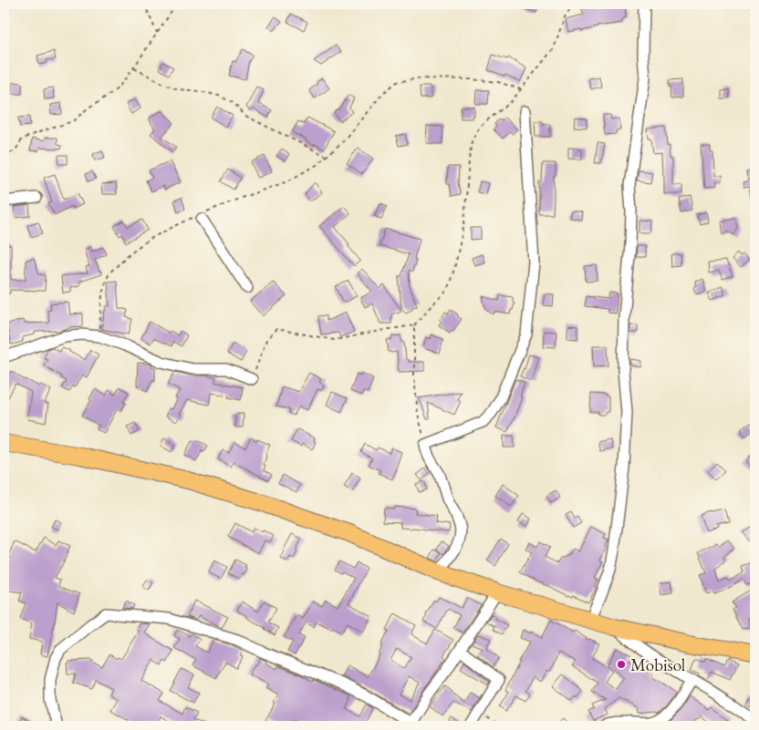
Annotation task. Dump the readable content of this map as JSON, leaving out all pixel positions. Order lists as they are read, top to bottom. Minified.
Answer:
{"places":["Mobisol"]}
